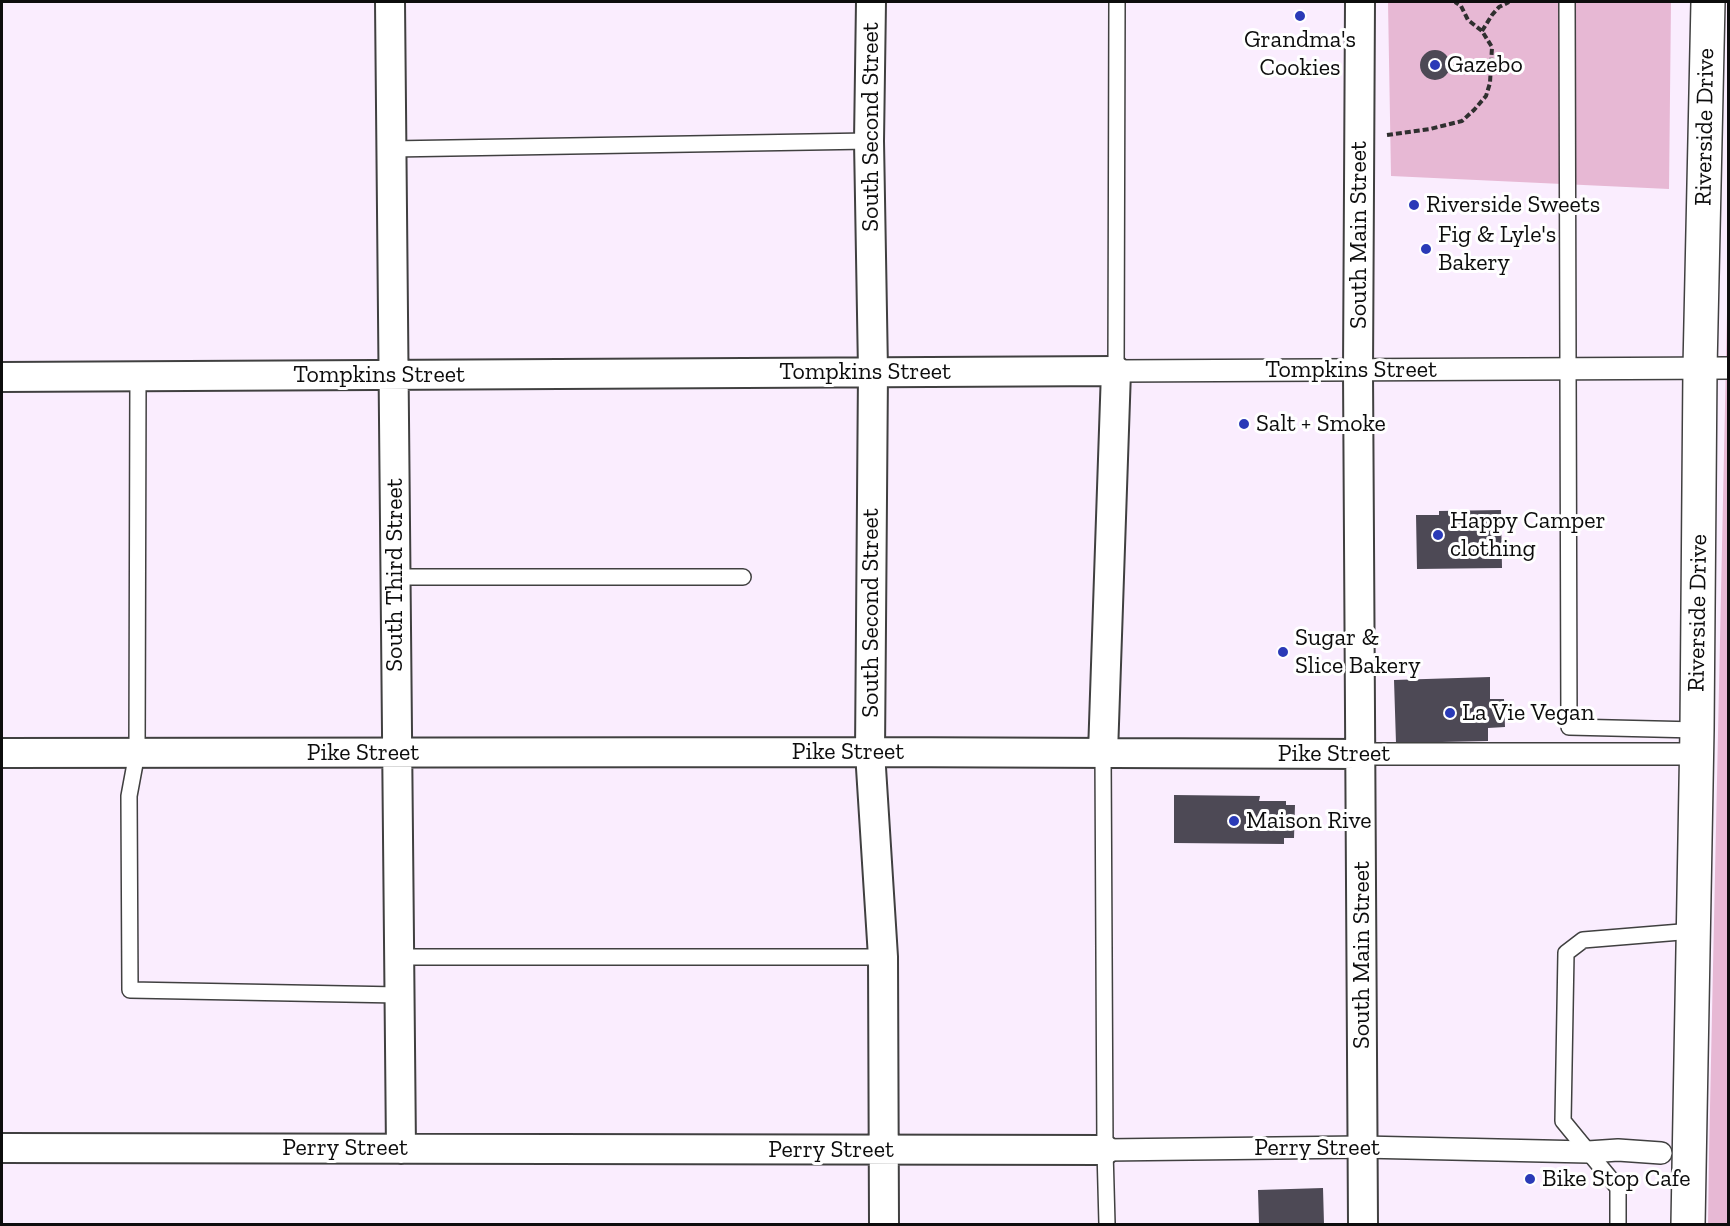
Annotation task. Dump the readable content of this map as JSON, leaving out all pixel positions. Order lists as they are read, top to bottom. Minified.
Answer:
{"streets":{"street":["South Second Street","Riverside Drive","South Main Street","Tompkins Street","South Third Street","Pike Street","Perry Street"]},"crossings":[["South Second Street","Tompkins Street"],["South Second Street","Pike Street"],["South Second Street","Perry Street"],["Riverside Drive","Tompkins Street"],["Riverside Drive","Pike Street"],["South Main Street","Tompkins Street"],["South Main Street","Pike Street"],["South Main Street","Perry Street"],["Tompkins Street","South Third Street"],["South Third Street","Pike Street"],["South Third Street","Perry Street"]],"places":["Grandma's Cookies","Gazebo","Riverside Sweets","Fig & Lyle's Bakery","Salt + Smoke","Happy Camper clothing","Sugar & Slice Bakery","La Vie Vegan","Maison Rive","Bike Stop Cafe"]}
